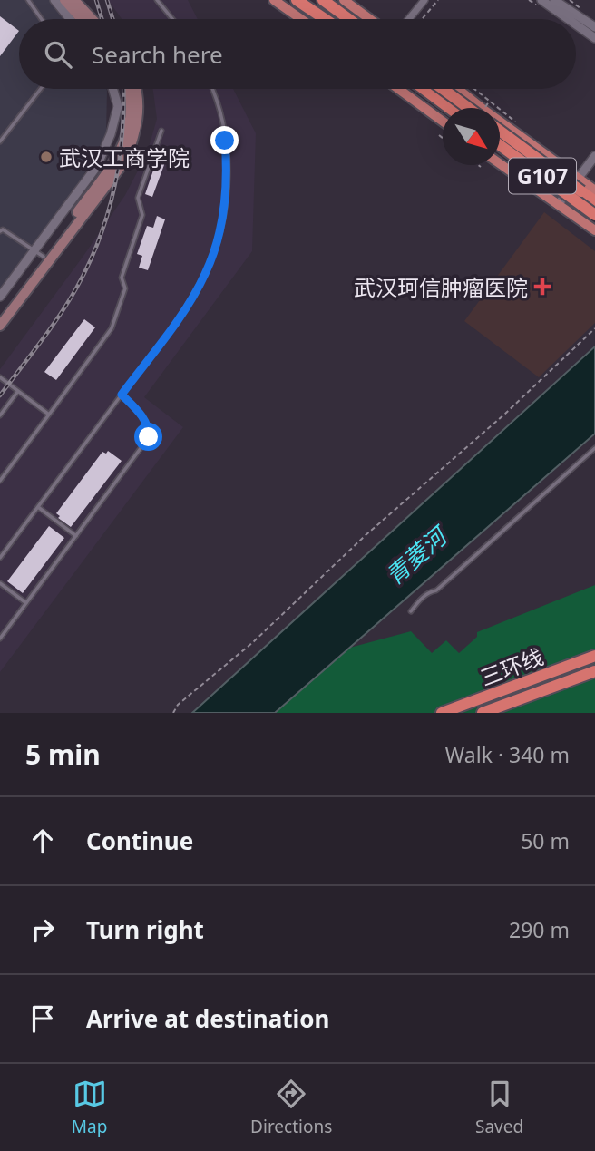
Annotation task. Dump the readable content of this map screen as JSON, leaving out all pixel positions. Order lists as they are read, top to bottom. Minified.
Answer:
{"streets":{"highway":["G107","三环线"]},"water":["青菱河"],"places":{"other":["武汉工商学院"],"health":["武汉珂信肿瘤医院"]},"north":"bottom right","page":{"search":"Search here","heading":["5 min","Walk · 340 m"],"list":[["Continue","50 m"],["Turn right","290 m"],"Arrive at destination"],"nav":["Map","Directions","Saved"]}}
